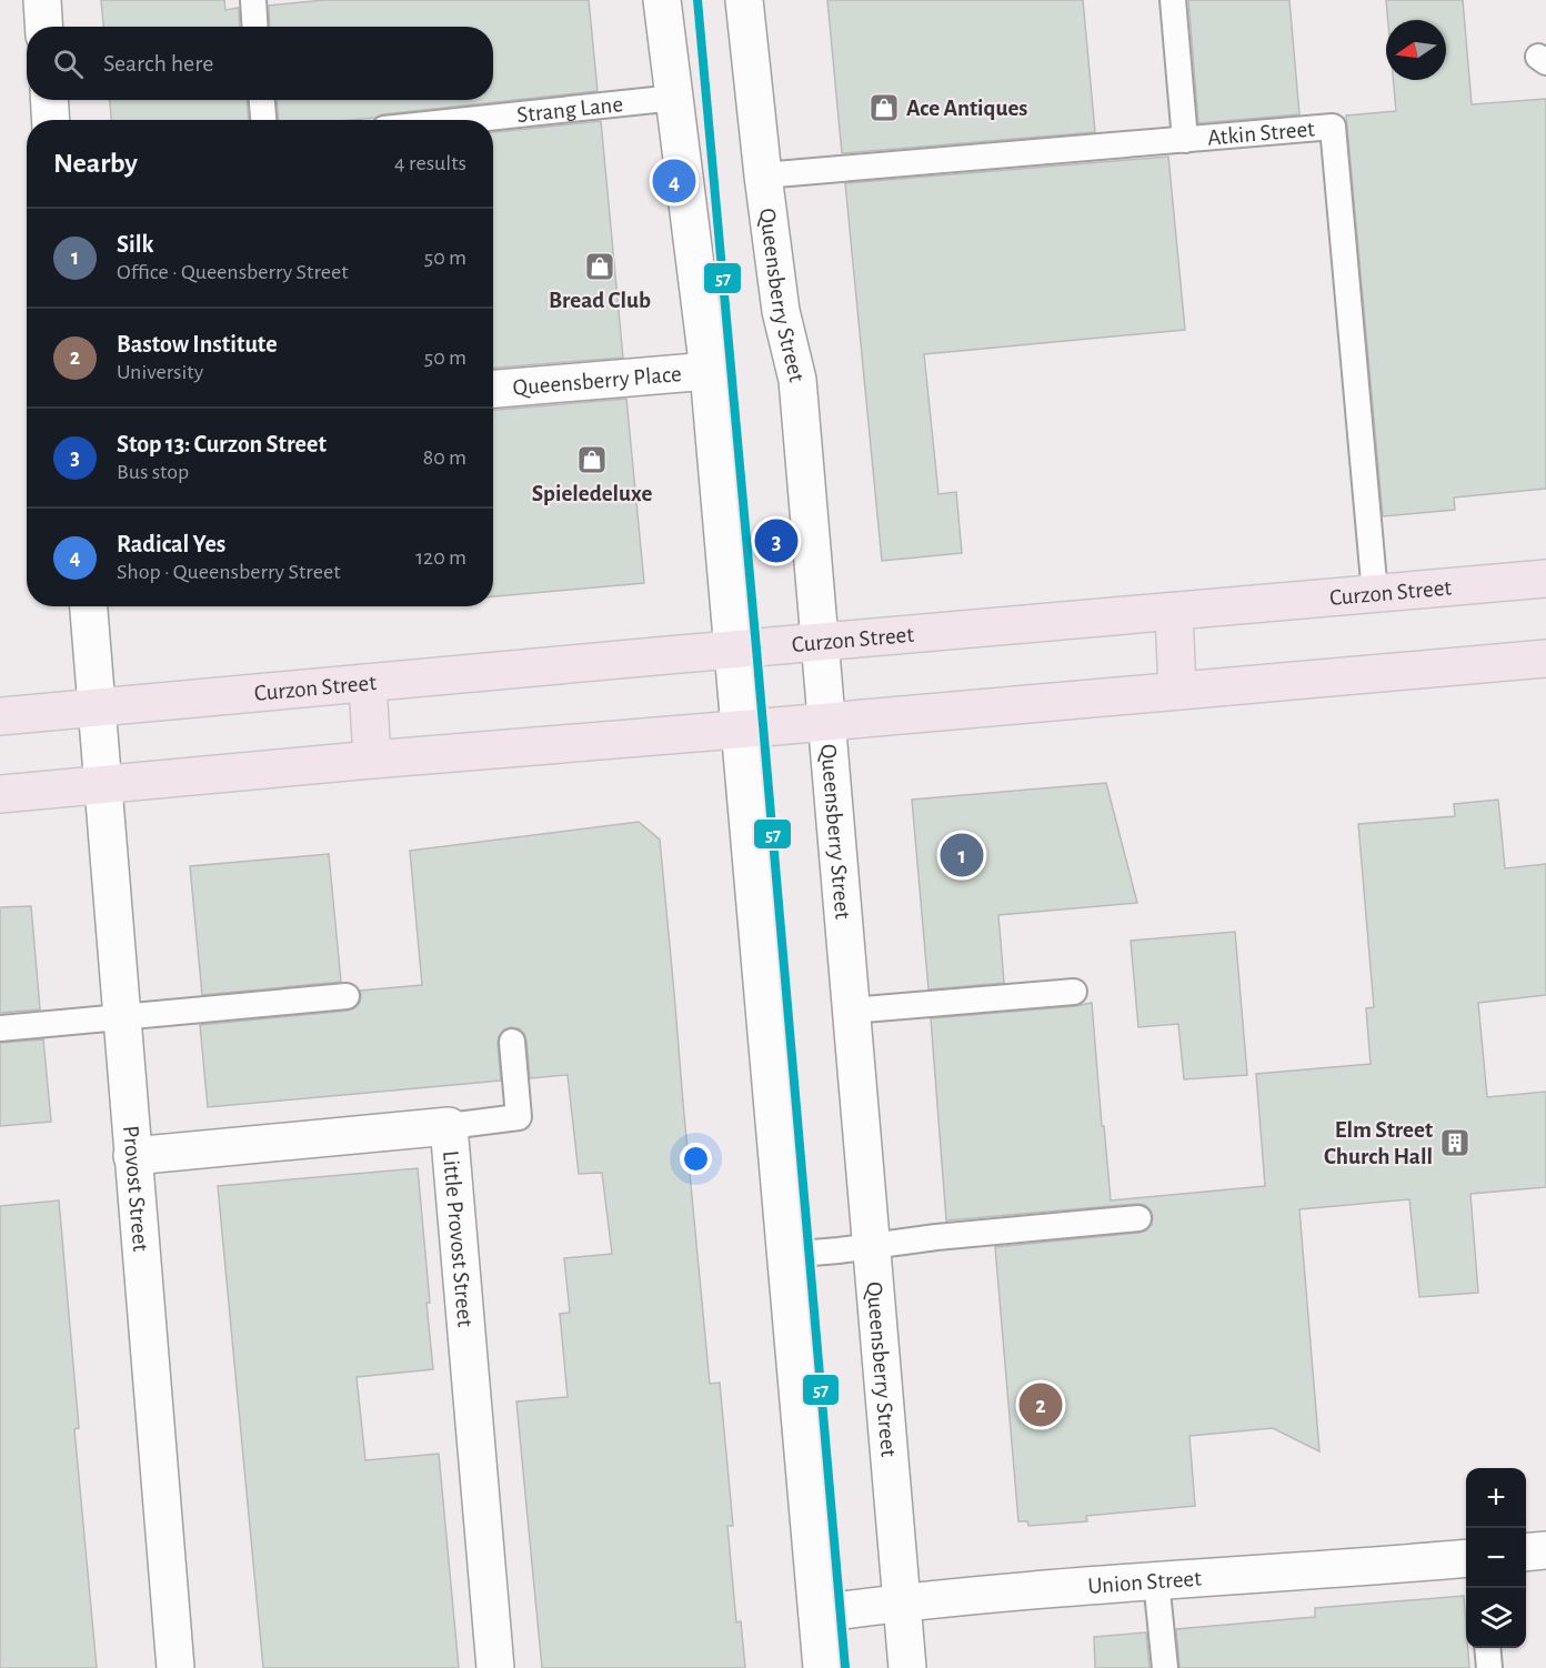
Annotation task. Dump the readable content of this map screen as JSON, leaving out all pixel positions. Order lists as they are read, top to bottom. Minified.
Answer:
{"streets":{"highway":["Curzon Street"],"street":["Queensberry Street","Queensberry Place","Provost Street","Little Provost Street","Union Street"],"lane":["Strang Lane","Atkin Street"]},"crossings":[["Atkin Street","Queensberry Street"],["Atkin Street","Curzon Street"],["Queensberry Street","Curzon Street"],["Queensberry Street","Union Street"],["Curzon Street","Provost Street"],["Provost Street","Little Provost Street"]],"places":{"shop":["Ace Antiques","Bread Club","Spieledeluxe"],"building":["Elm Street Church Hall"]},"lines":["transit line 57"],"north":"left","page":{"search":"Search here","heading":["Nearby","4 results"],"pins":["4","3","1","2"],"list":[{"mark":"1","name":"Silk","note":"Office · Queensberry Street","value":"50 m"},{"mark":"2","name":"Bastow Institute","note":"University","value":"50 m"},{"mark":"3","name":"Stop 13: Curzon Street","note":"Bus stop","value":"80 m"},{"mark":"4","name":"Radical Yes","note":"Shop · Queensberry Street","value":"120 m"}],"map_buttons":["+","−"]}}
